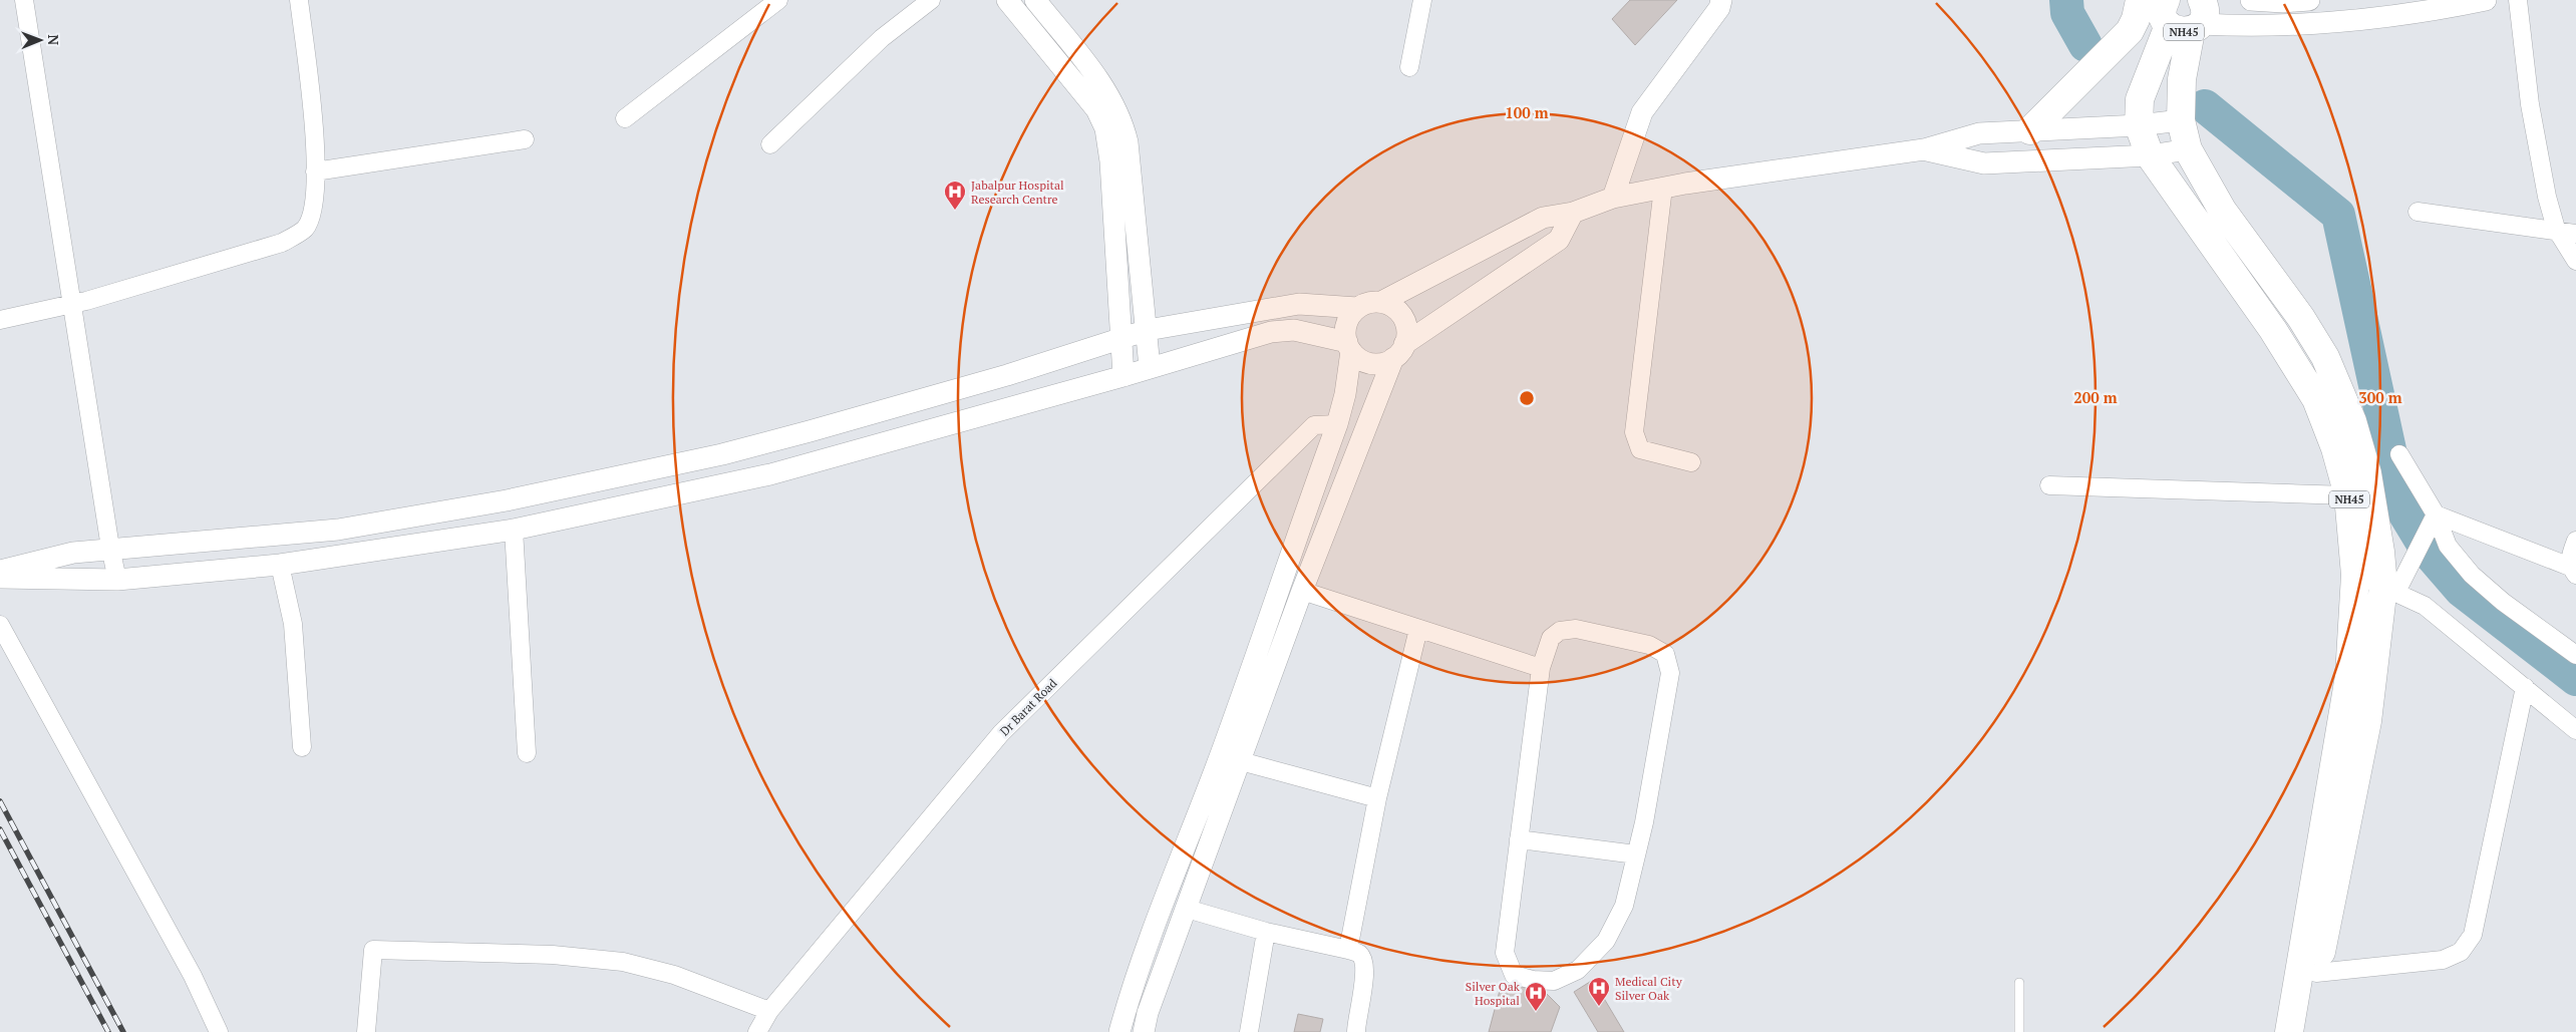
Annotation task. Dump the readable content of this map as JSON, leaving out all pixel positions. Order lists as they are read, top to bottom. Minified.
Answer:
{"streets":{"highway":["NH45"],"street":["Dr Barat Road"]},"places":{"hospital":["Jabalpur Hospital Research Centre","Medical City Silver Oak","Silver Oak Hospital"]},"north":"right","rings":["100 m","200 m","300 m"]}
